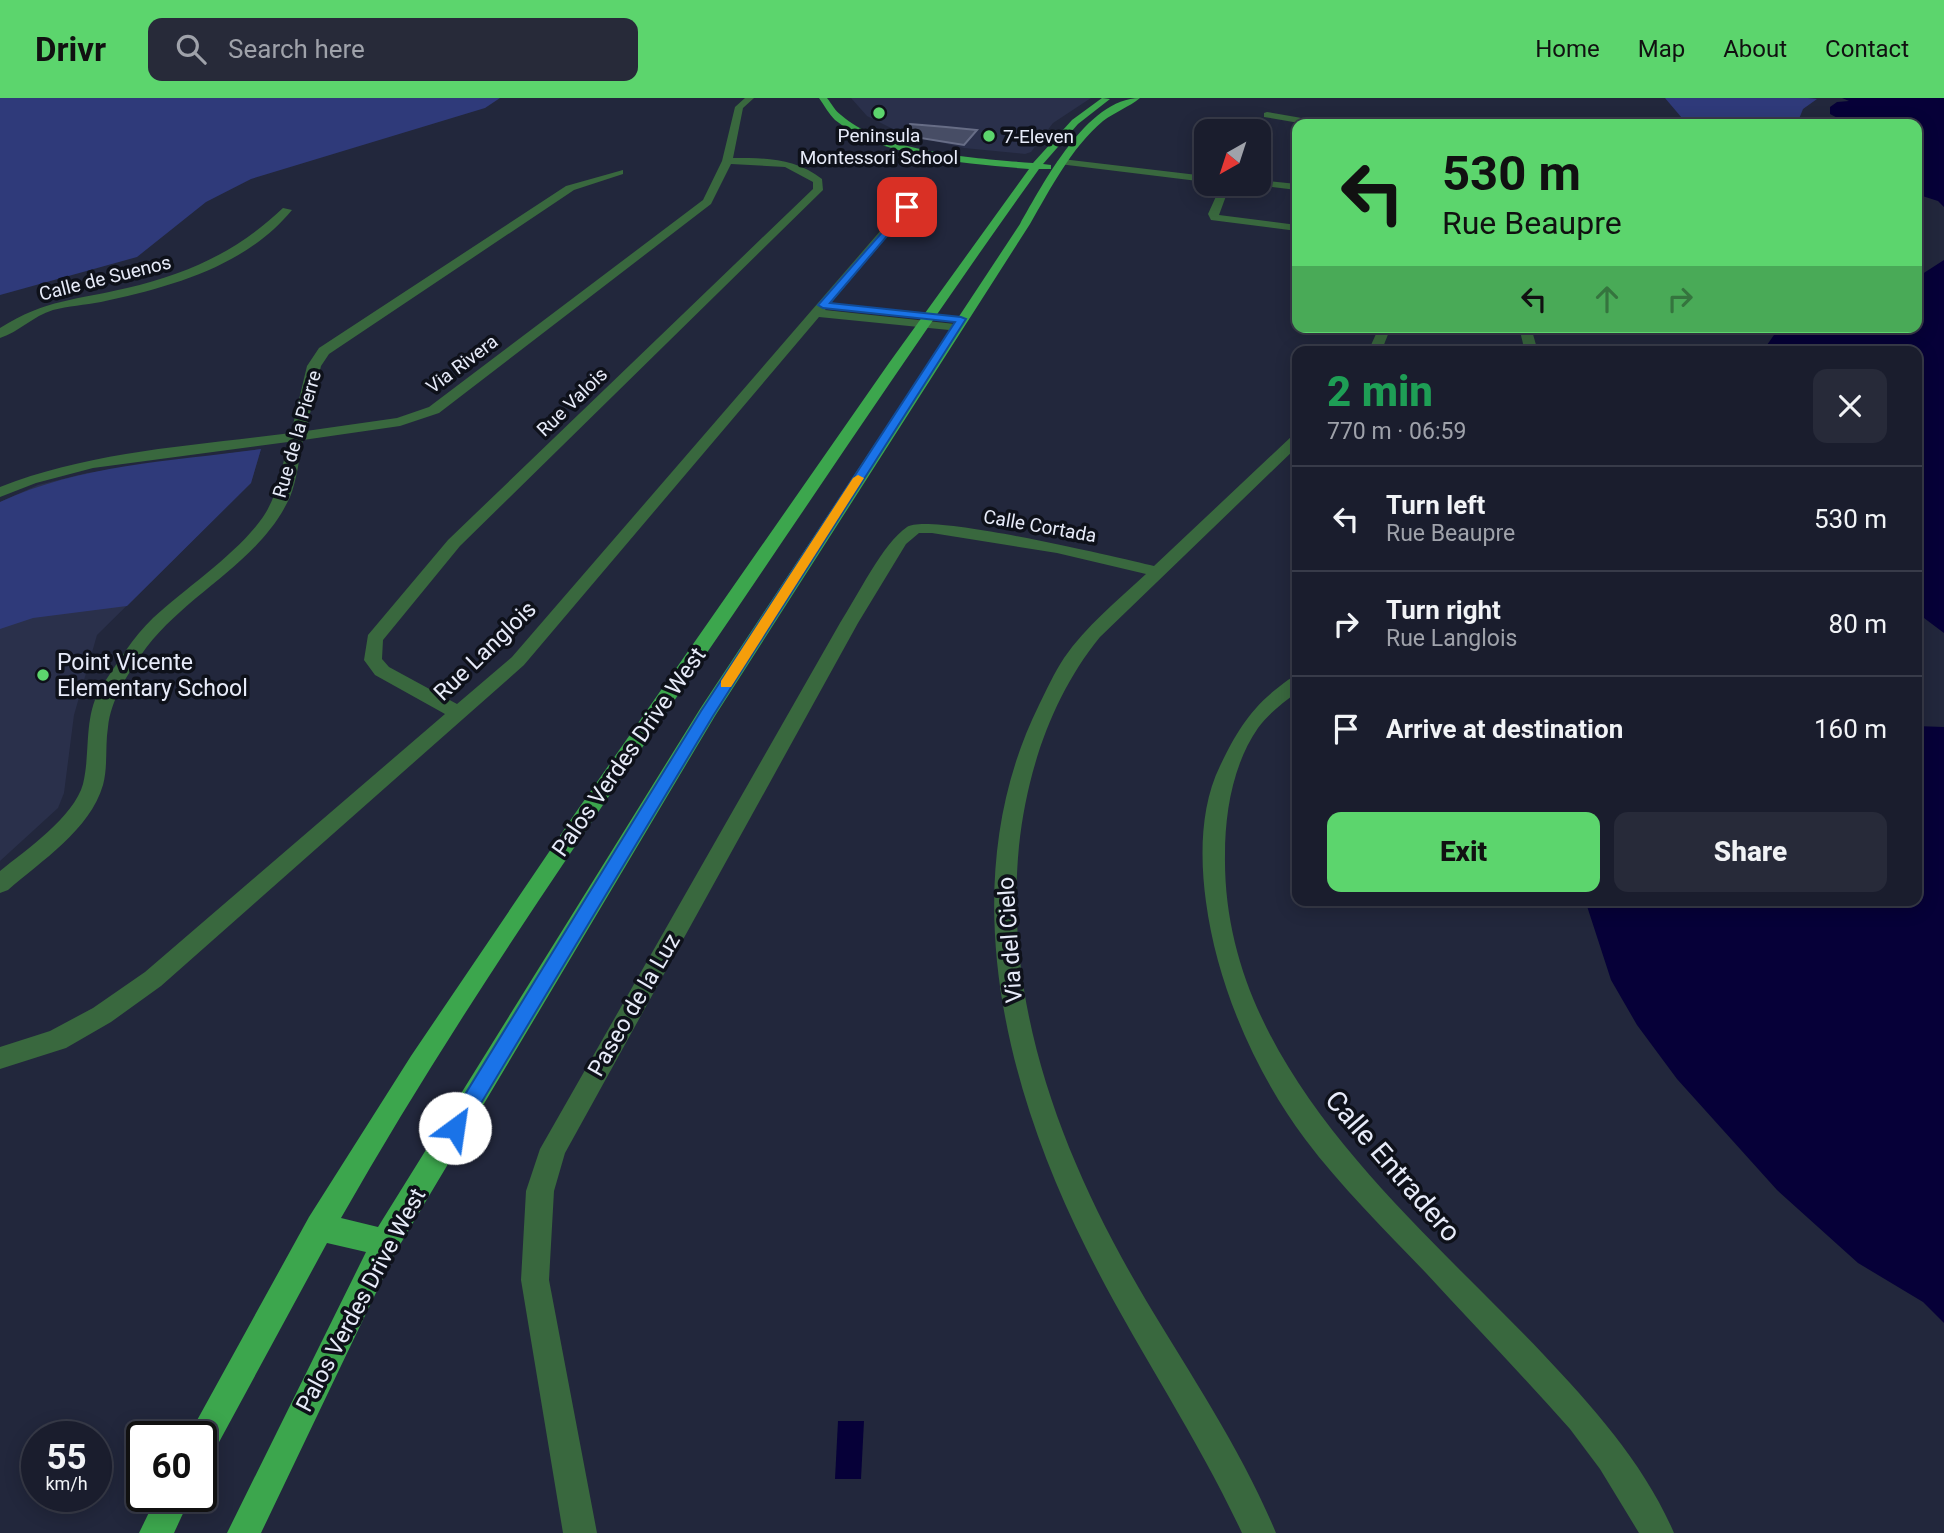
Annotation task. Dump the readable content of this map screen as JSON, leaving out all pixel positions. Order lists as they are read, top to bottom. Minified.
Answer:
{"streets":{"main road":["Palos Verdes Drive West"],"street":["Calle de Suenos","Via Rivera","Rue Valois","Rue de la Pierre","Calle Cortada","Rue Langlois","Via del Cielo","Paseo de la Luz","Calle Entradero"]},"crossings":[["Via Rivera","Rue Valois"],["Via Rivera","Rue de la Pierre"],["Rue Valois","Rue Langlois"],["Calle Cortada","Via del Cielo"],["Calle Cortada","Paseo de la Luz"]],"places":["Peninsula Montessori School","7-Eleven","Point Vicente Elementary School"],"north":"bottom left","page":{"header":"Drivr","search":"Search here","nav":["Home","Map","About","Contact"],"turn":["530 m","Rue Beaupre"],"heading":["2 min","770 m · 06:59"],"list":[{"name":"Turn left","note":"Rue Beaupre","value":"530 m"},{"name":"Turn right","note":"Rue Langlois","value":"80 m"},{"name":"Arrive at destination","value":"160 m"}],"buttons":["Exit","Share"],"speed":"55 km/h","limit":"60"}}
